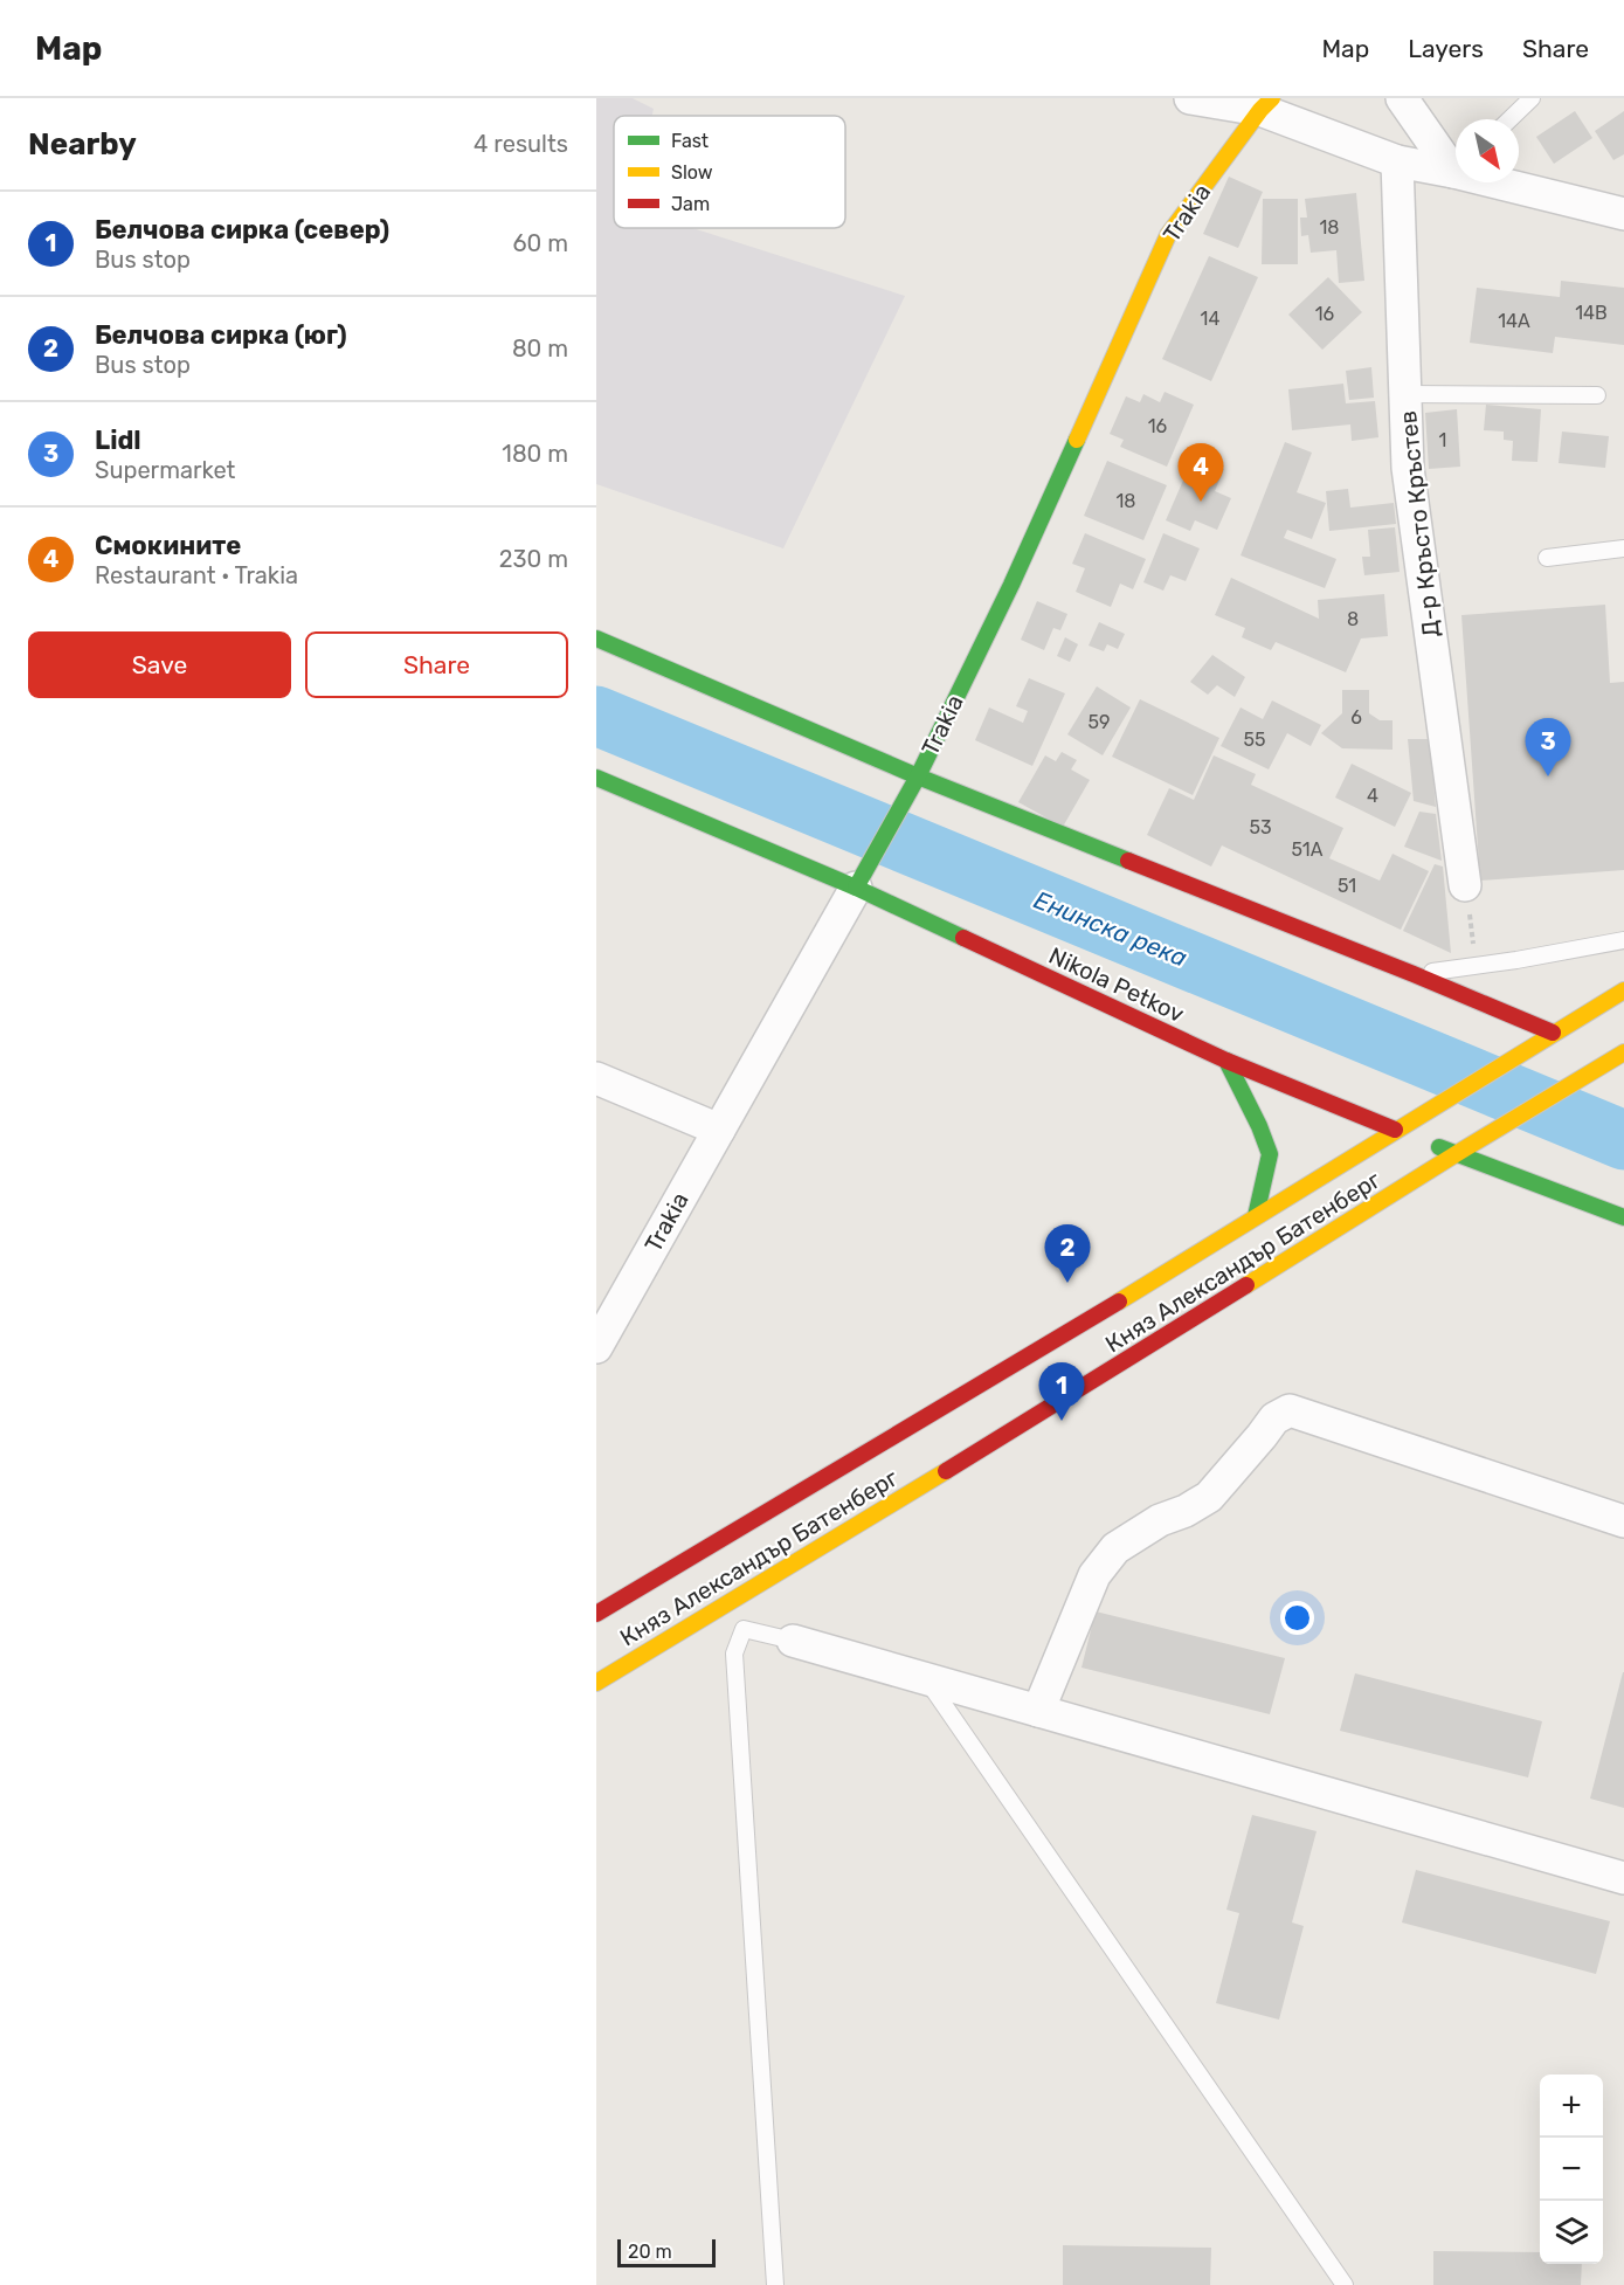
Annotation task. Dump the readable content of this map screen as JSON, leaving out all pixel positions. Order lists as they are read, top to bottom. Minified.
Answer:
{"streets":{"main road":["Trakia","Nikola Petkov","Княз Александър Батенберг"],"street":["Д-р Кръсто Кръстев"]},"crossings":[["Trakia","Nikola Petkov"],["Nikola Petkov","Княз Александър Батенберг"]],"water":["Енинска река"],"house_numbers":["18","14B","16","14","14A","16","1","18","8","6","59","55","4","53","51A","51"],"legend":["Fast","Slow","Jam"],"scale_bar":"20 m","north":"bottom right","page":{"header":"Map","nav":["Map","Layers","Share"],"heading":["Nearby","4 results"],"list":[{"mark":"1","name":"Белчова сирка (север)","note":"Bus stop","value":"60 m"},{"mark":"2","name":"Белчова сирка (юг)","note":"Bus stop","value":"80 m"},{"mark":"3","name":"Lidl","note":"Supermarket","value":"180 m"},{"mark":"4","name":"Смокините","note":"Restaurant · Trakia","value":"230 m"}],"pins":["4","3","2","1"],"buttons":["Save","Share"],"map_buttons":["+","−"],"scale":"20 m"}}
